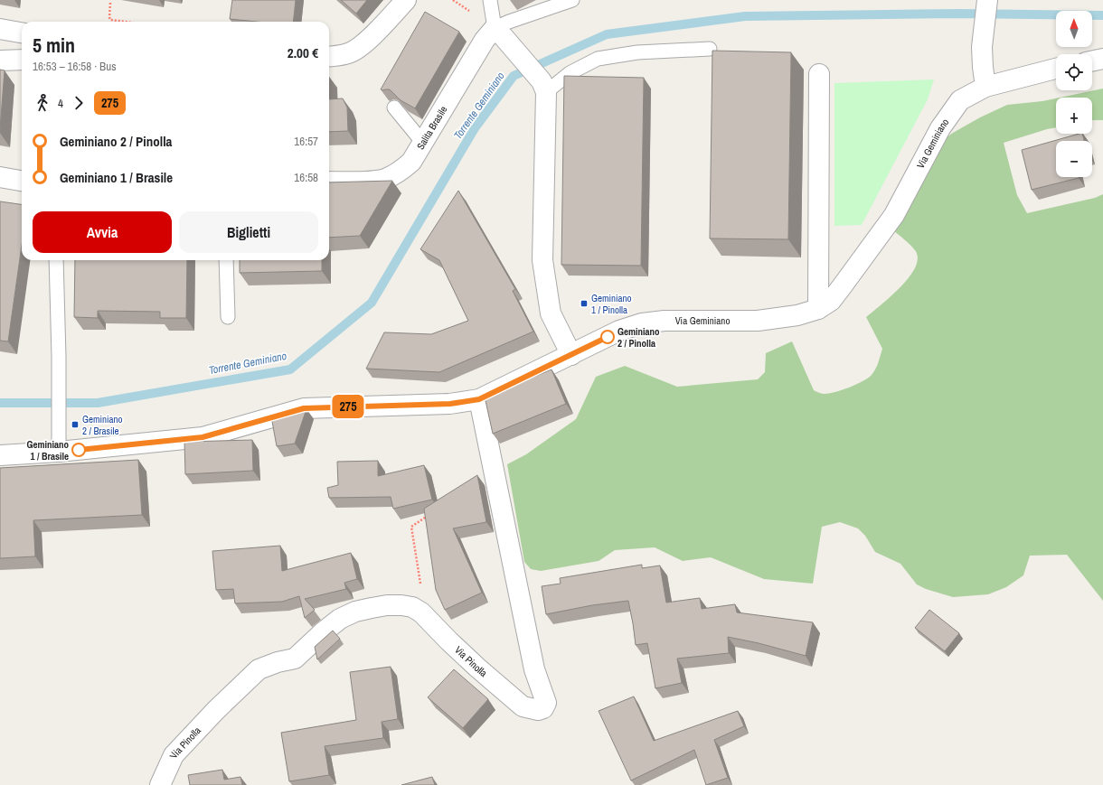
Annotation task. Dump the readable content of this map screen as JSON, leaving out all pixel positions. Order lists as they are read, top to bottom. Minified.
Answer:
{"streets":{"street":["Salita Brasile","Via Geminiano","Via Pinolla"]},"crossings":[["Via Geminiano","Via Pinolla"]],"water":["Torrente Geminiano"],"places":{"transit":["Geminiano 1 / Pinolla","Geminiano 2 / Brasile"],"other":["Geminiano 2 / Pinolla","Geminiano 1 / Brasile"]},"lines":["bus line 275"],"north":"top","page":{"on_map":"275","map_buttons":["+","−"],"heading":["5 min","16:53 – 16:58 · Bus","2.00 €"],"legs":["4","275"],"list":[{"name":"Geminiano 2 / Pinolla","value":"16:57"},{"name":"Geminiano 1 / Brasile","value":"16:58"}],"buttons":["Avvia","Biglietti"]}}
